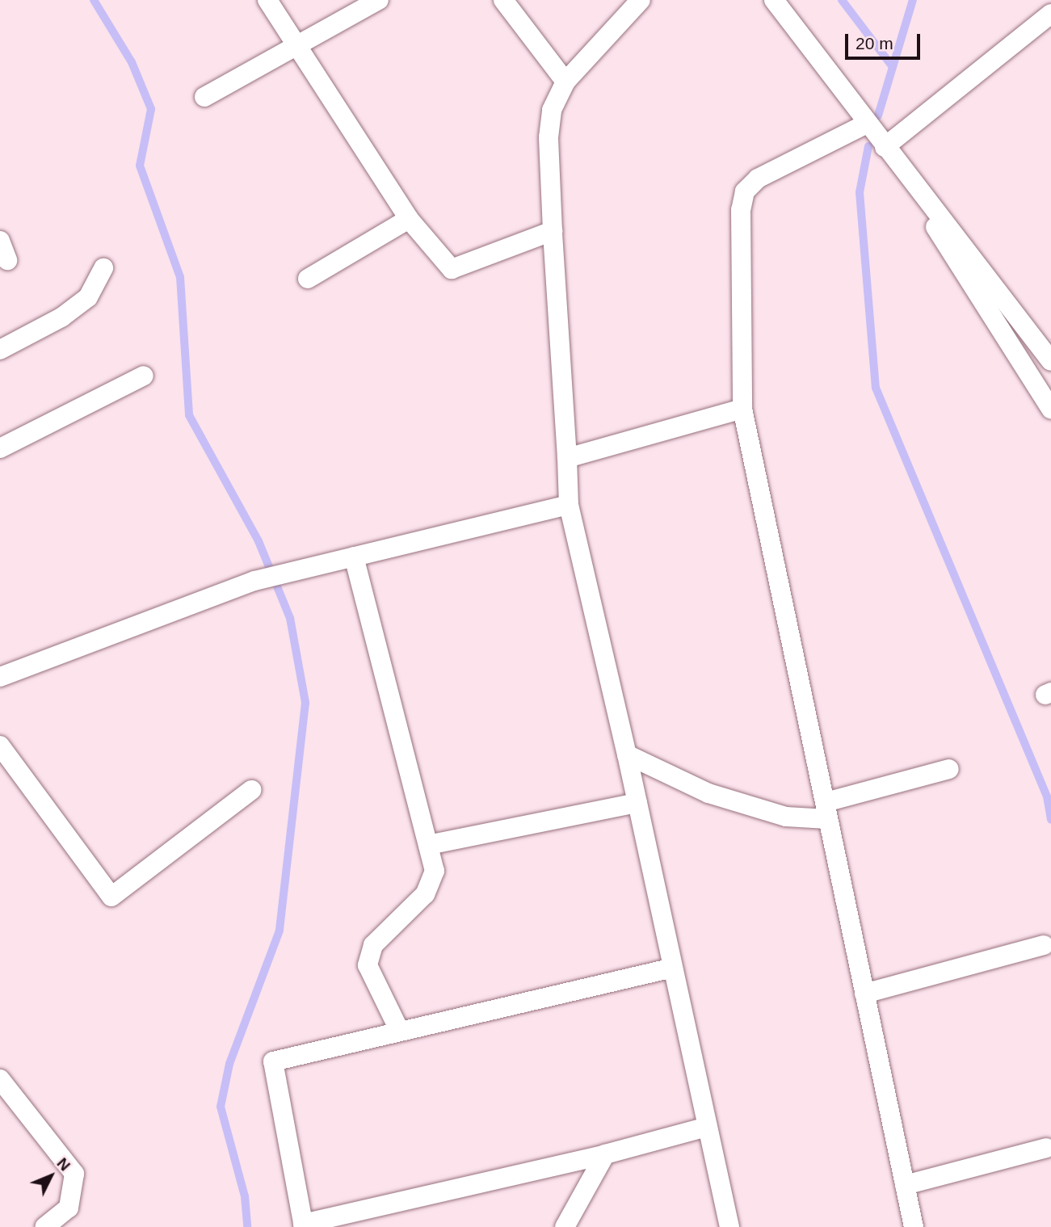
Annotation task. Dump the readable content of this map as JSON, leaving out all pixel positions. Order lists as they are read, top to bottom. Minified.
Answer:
{"scale_bar":"20 m","north":"top right"}
